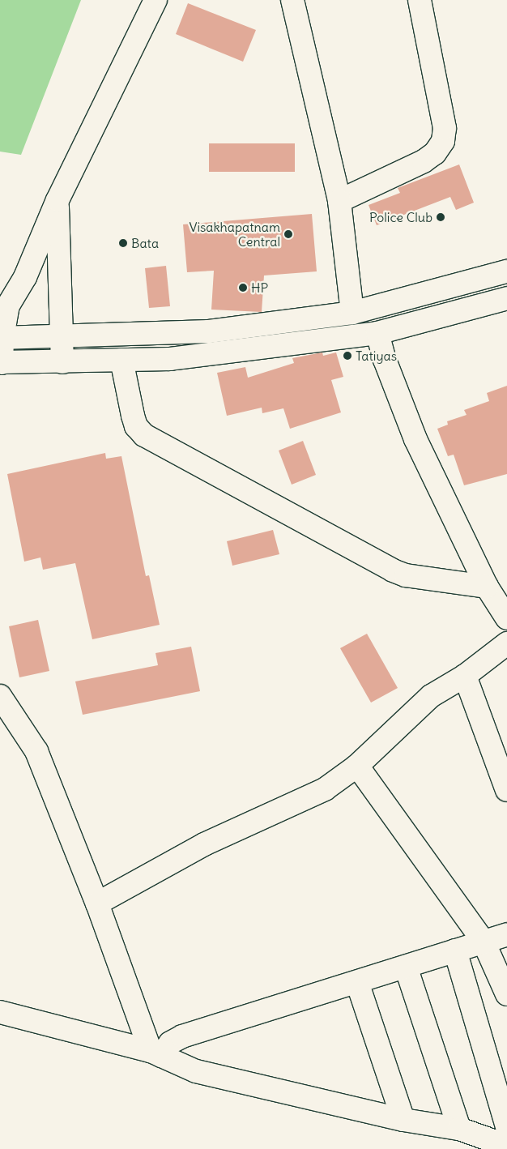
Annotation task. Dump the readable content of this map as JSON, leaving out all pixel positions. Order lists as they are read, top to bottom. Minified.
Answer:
{"places":["Police Club","Visakhapatnam Central","Bata","HP","Tatiyas"]}
